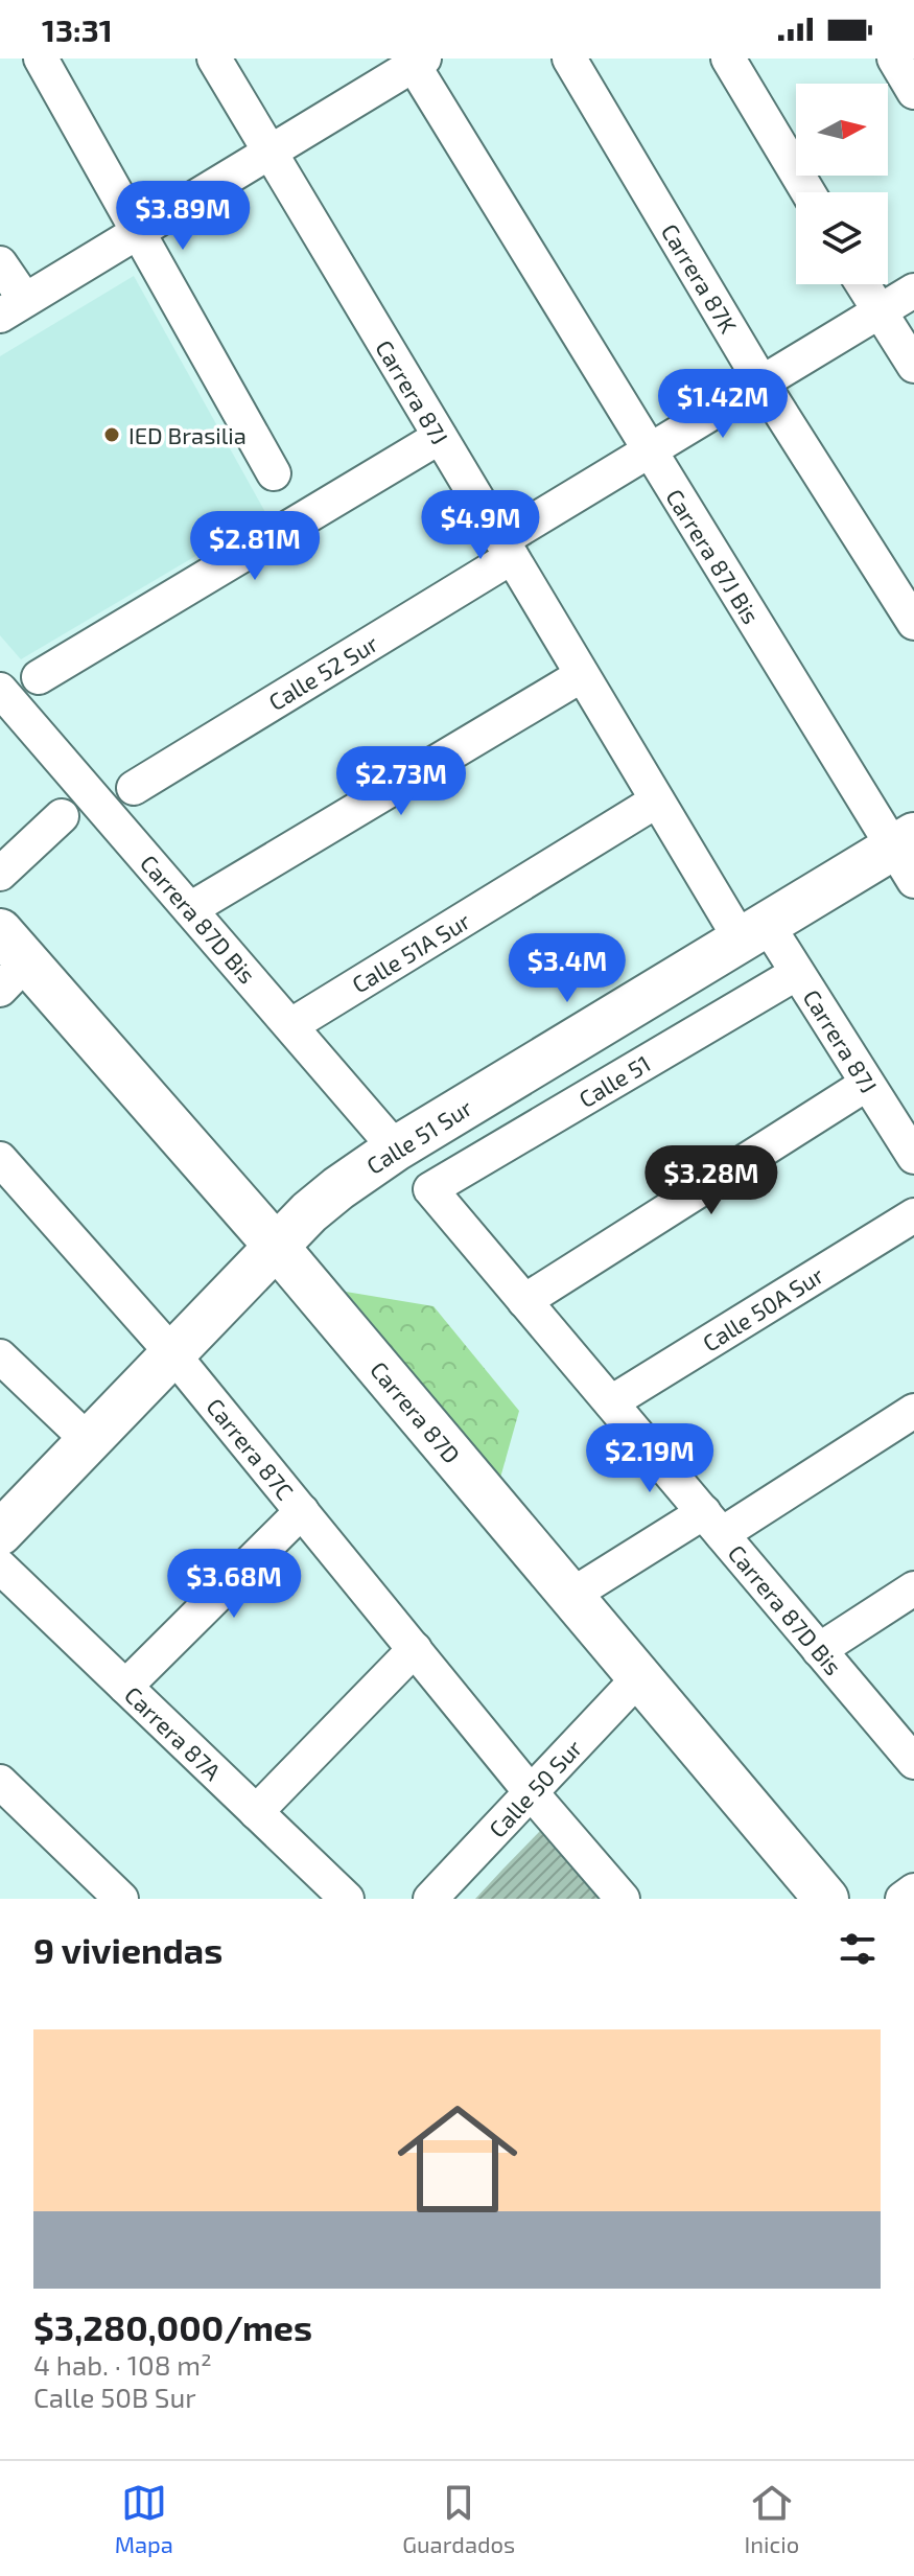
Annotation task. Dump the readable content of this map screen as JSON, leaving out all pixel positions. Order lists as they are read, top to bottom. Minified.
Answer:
{"streets":{"street":["Carrera 87K","Carrera 87J","Carrera 87J Bis","Calle 52 Sur","Carrera 87D Bis","Calle 51A Sur","Calle 51","Calle 51 Sur","Calle 50A Sur","Carrera 87D","Carrera 87C","Carrera 87A","Calle 50 Sur"]},"crossings":[["Carrera 87K","Calle 52 Sur"],["Carrera 87J","Calle 52 Sur"],["Carrera 87J","Calle 51A Sur"],["Carrera 87J","Calle 51"],["Carrera 87J","Calle 51 Sur"],["Carrera 87J Bis","Calle 52 Sur"],["Carrera 87J Bis","Calle 51 Sur"],["Carrera 87D Bis","Calle 51A Sur"],["Carrera 87D Bis","Calle 51"],["Carrera 87D Bis","Calle 51 Sur"],["Carrera 87D Bis","Calle 50A Sur"],["Calle 51 Sur","Carrera 87D"],["Calle 51 Sur","Carrera 87C"],["Carrera 87D","Calle 50 Sur"],["Carrera 87C","Calle 50 Sur"]],"places":["IED Brasilia"],"north":"right","page":{"status":"13:31","price":["$3.89M","$1.42M","$4.9M","$2.81M","$2.73M","$3.4M","$3.28M","$2.19M","$3.68M"],"heading":"9 viviendas","list":[{"name":"$3,280,000/mes","note":"4 hab. · 108 m² · Calle 50B Sur"}],"tabs":["Mapa","Guardados","Inicio"]}}
